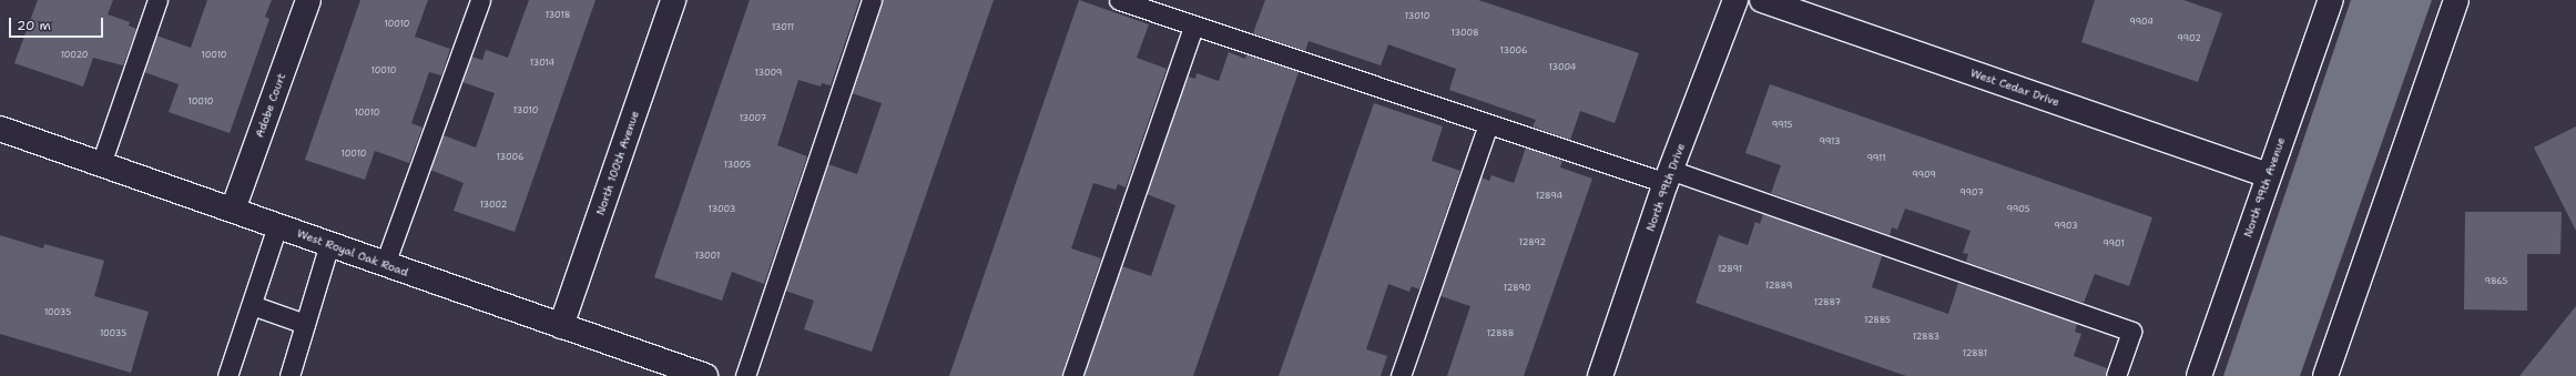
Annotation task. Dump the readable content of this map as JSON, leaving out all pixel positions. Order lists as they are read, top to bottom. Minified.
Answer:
{"streets":{"street":["West Cedar Drive","Adobe Court","North 100th Avenue","North 99th Drive","North 99th Avenue","West Royal Oak Road"]},"crossings":[["West Cedar Drive","North 99th Avenue"],["Adobe Court","West Royal Oak Road"],["North 100th Avenue","West Royal Oak Road"]],"house_numbers":["13018","13010","9904","10010","13011","13008","9902","13006","10020","10010","13014","13004","10010","13009","10010","13010","10010","13007","9915","9913","10010","13006","9911","13005","9909","9907","12894","13002","13003","9905","9903","12892","9901","13001","12891","9865","12889","12890","12887","10035","12885","10035","12888","12883","12881"],"scale_bar":"20 m"}
